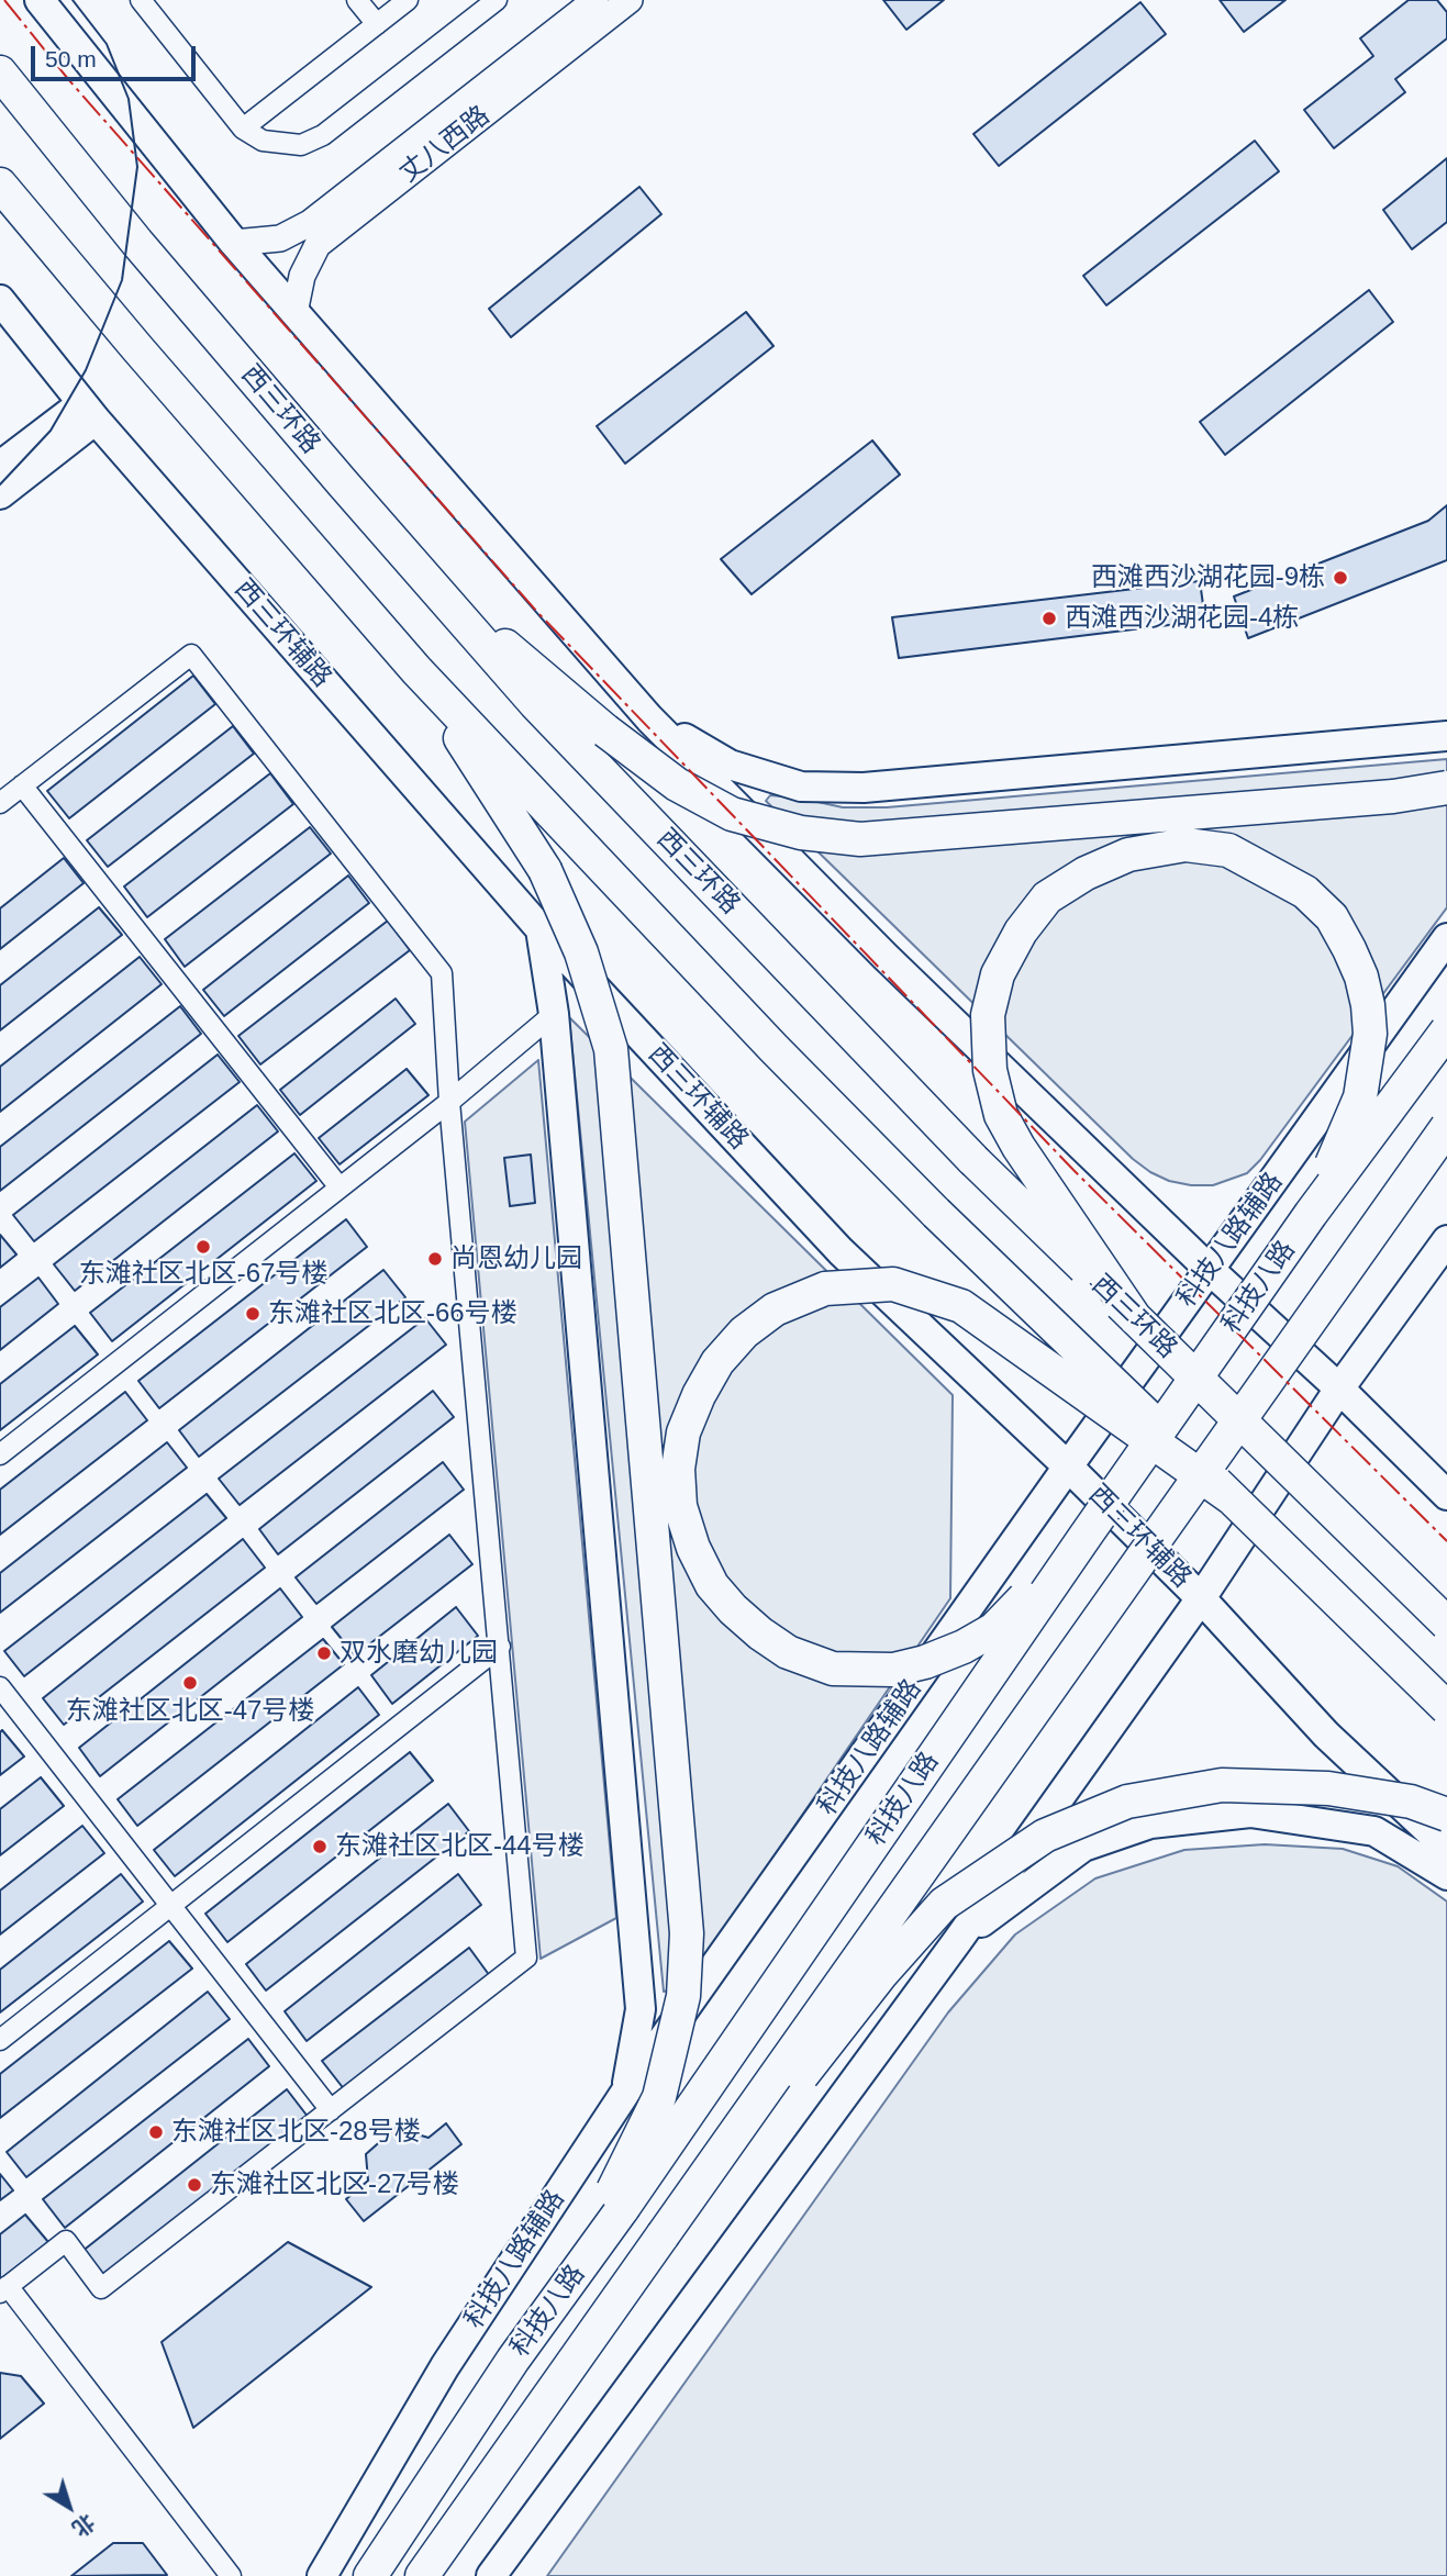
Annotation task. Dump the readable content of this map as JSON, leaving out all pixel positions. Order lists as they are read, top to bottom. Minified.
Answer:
{"streets":{"highway":["西三环路","科技八路"],"main road":["西三环辅路","科技八路辅路"],"street":["丈八西路"]},"crossings":[["西三环辅路","科技八路辅路"]],"places":["西滩西沙湖花园-9栋","西滩西沙湖花园-4栋","东滩社区北区-67号楼","尚恩幼儿园","东滩社区北区-66号楼","双水磨幼儿园","东滩社区北区-47号楼","东滩社区北区-44号楼","东滩社区北区-28号楼","东滩社区北区-27号楼"],"scale_bar":"50 m","north":"bottom right"}
